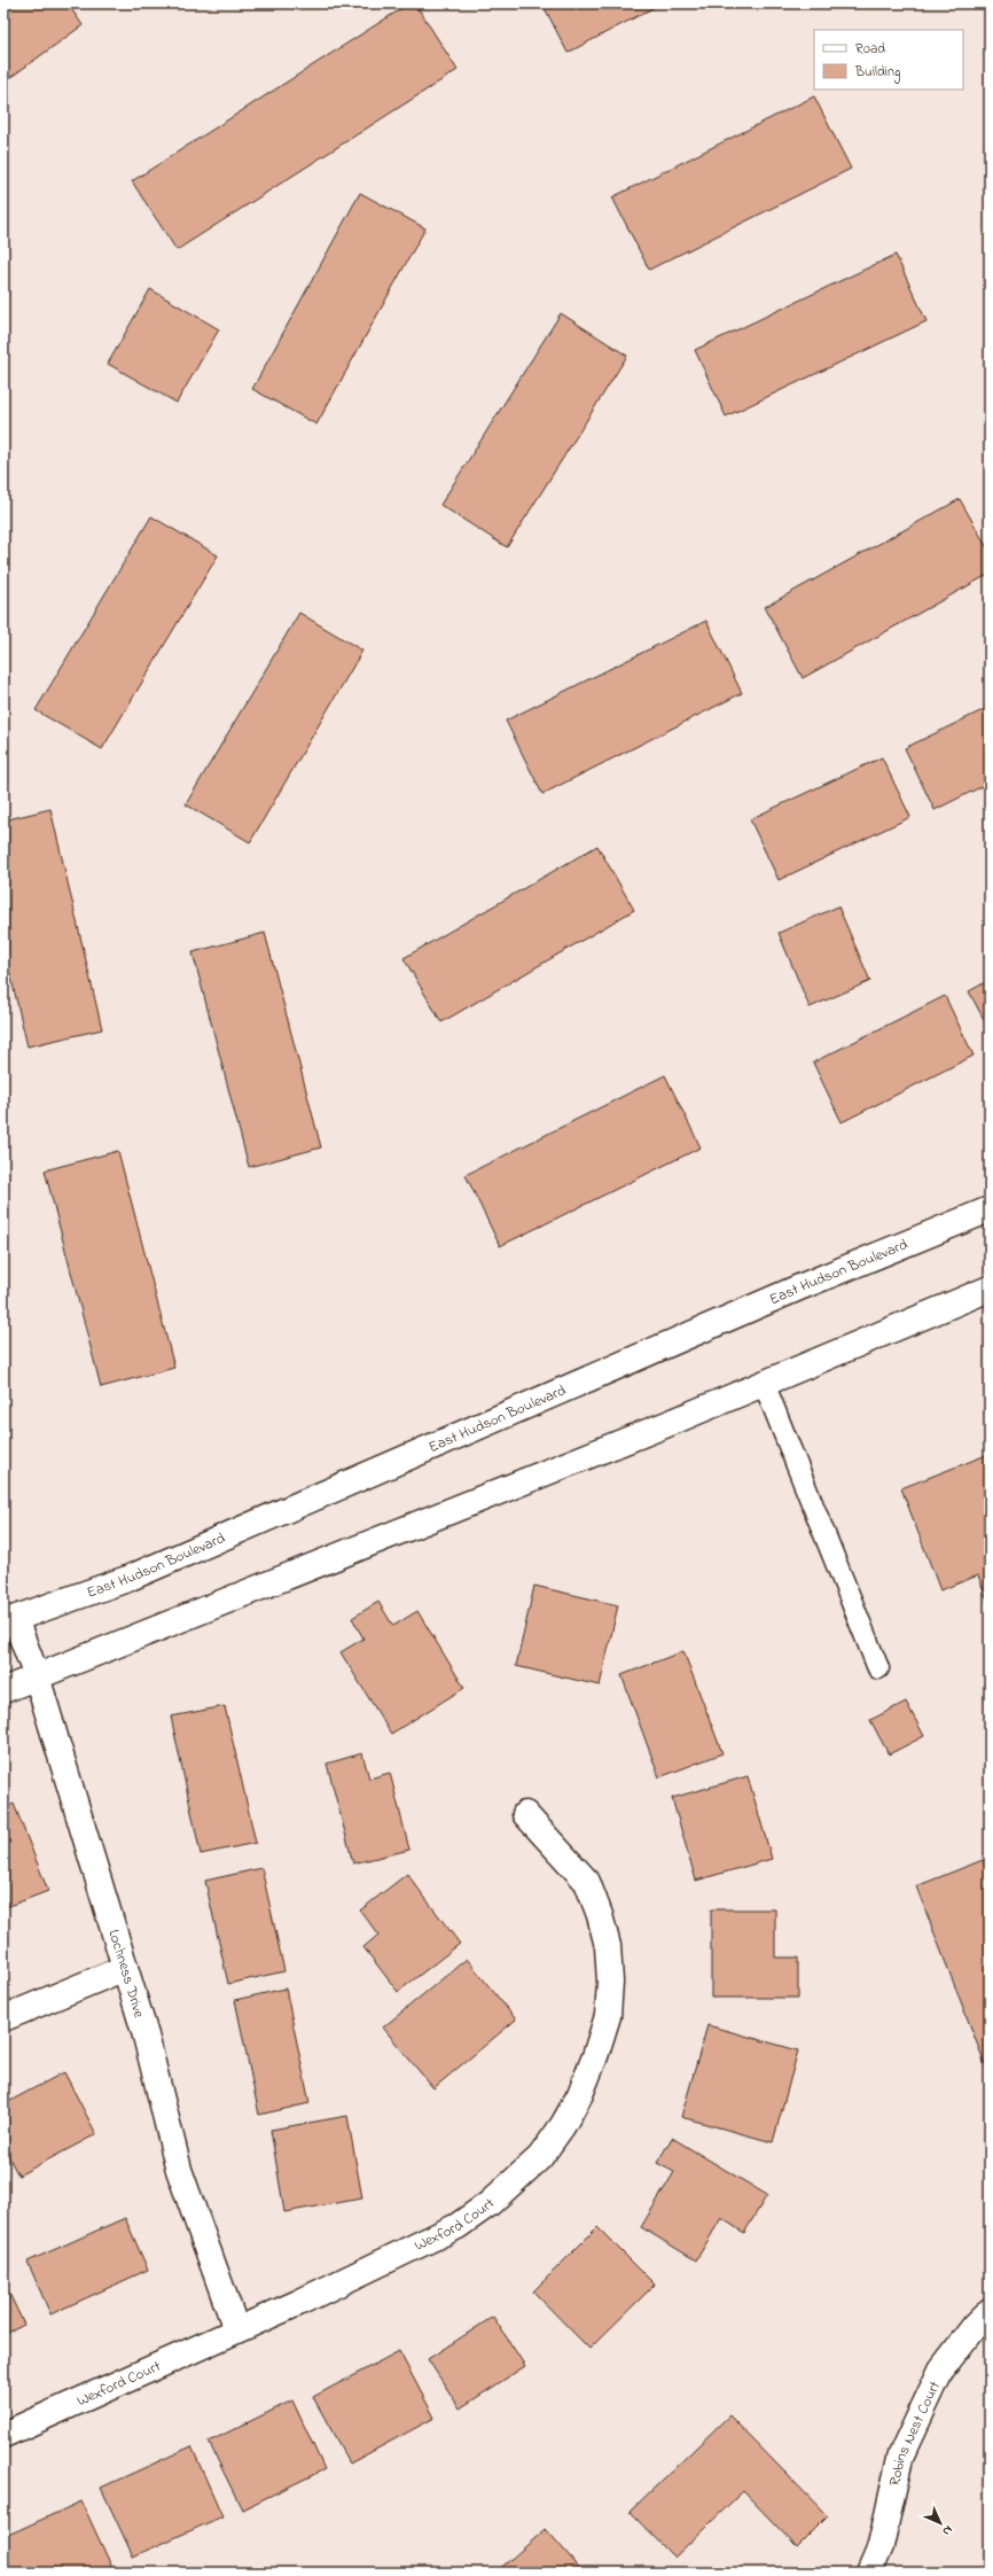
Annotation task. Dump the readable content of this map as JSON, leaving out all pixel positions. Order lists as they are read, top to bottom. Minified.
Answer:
{"streets":{"street":["East Hudson Boulevard","Lochness Drive","Wexford Court","Robins Nest Court"]},"crossings":[["East Hudson Boulevard","Lochness Drive"],["Lochness Drive","Wexford Court"]],"legend":["Road","Building"],"north":"bottom right"}
